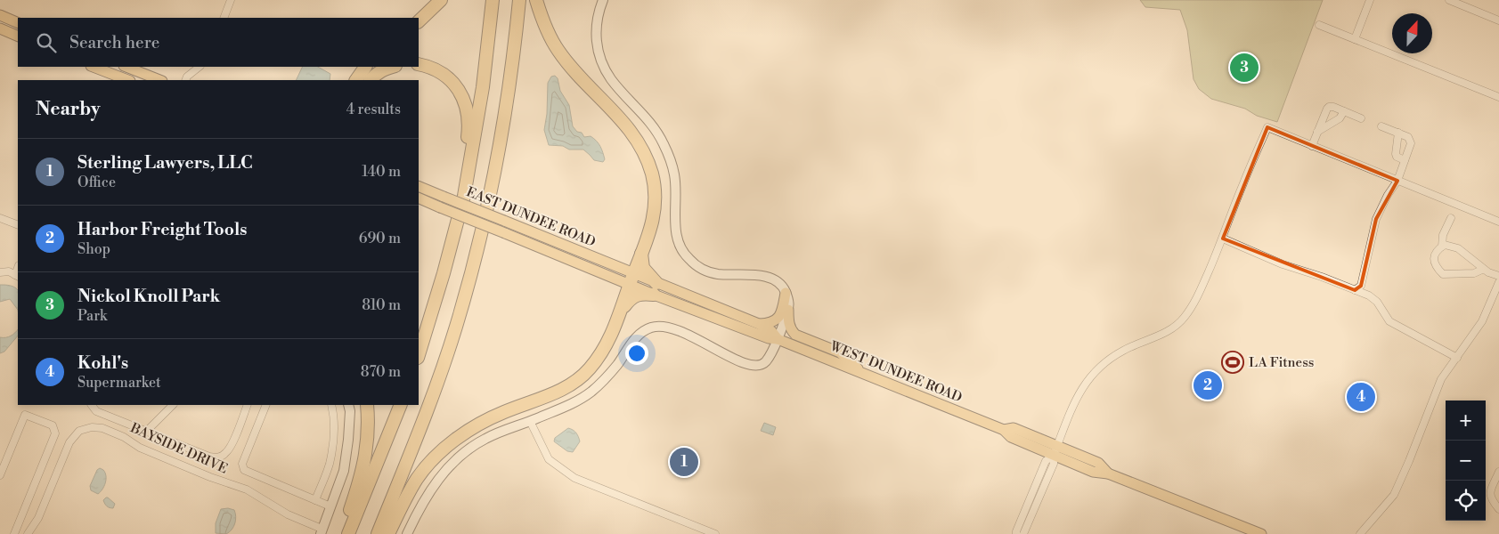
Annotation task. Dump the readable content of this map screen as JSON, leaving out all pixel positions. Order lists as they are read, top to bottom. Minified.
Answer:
{"streets":{"main road":["EAST DUNDEE ROAD","WEST DUNDEE ROAD"],"street":["BAYSIDE DRIVE"]},"crossings":[["EAST DUNDEE ROAD","WEST DUNDEE ROAD"]],"places":{"sports":["LA Fitness"]},"north":"top","page":{"search":"Search here","pins":["3","2","4","1"],"heading":["Nearby","4 results"],"list":[{"mark":"1","name":"Sterling Lawyers, LLC","note":"Office","value":"140 m"},{"mark":"2","name":"Harbor Freight Tools","note":"Shop","value":"690 m"},{"mark":"3","name":"Nickol Knoll Park","note":"Park","value":"810 m"},{"mark":"4","name":"Kohl's","note":"Supermarket","value":"870 m"}],"map_buttons":["+","−"]}}
